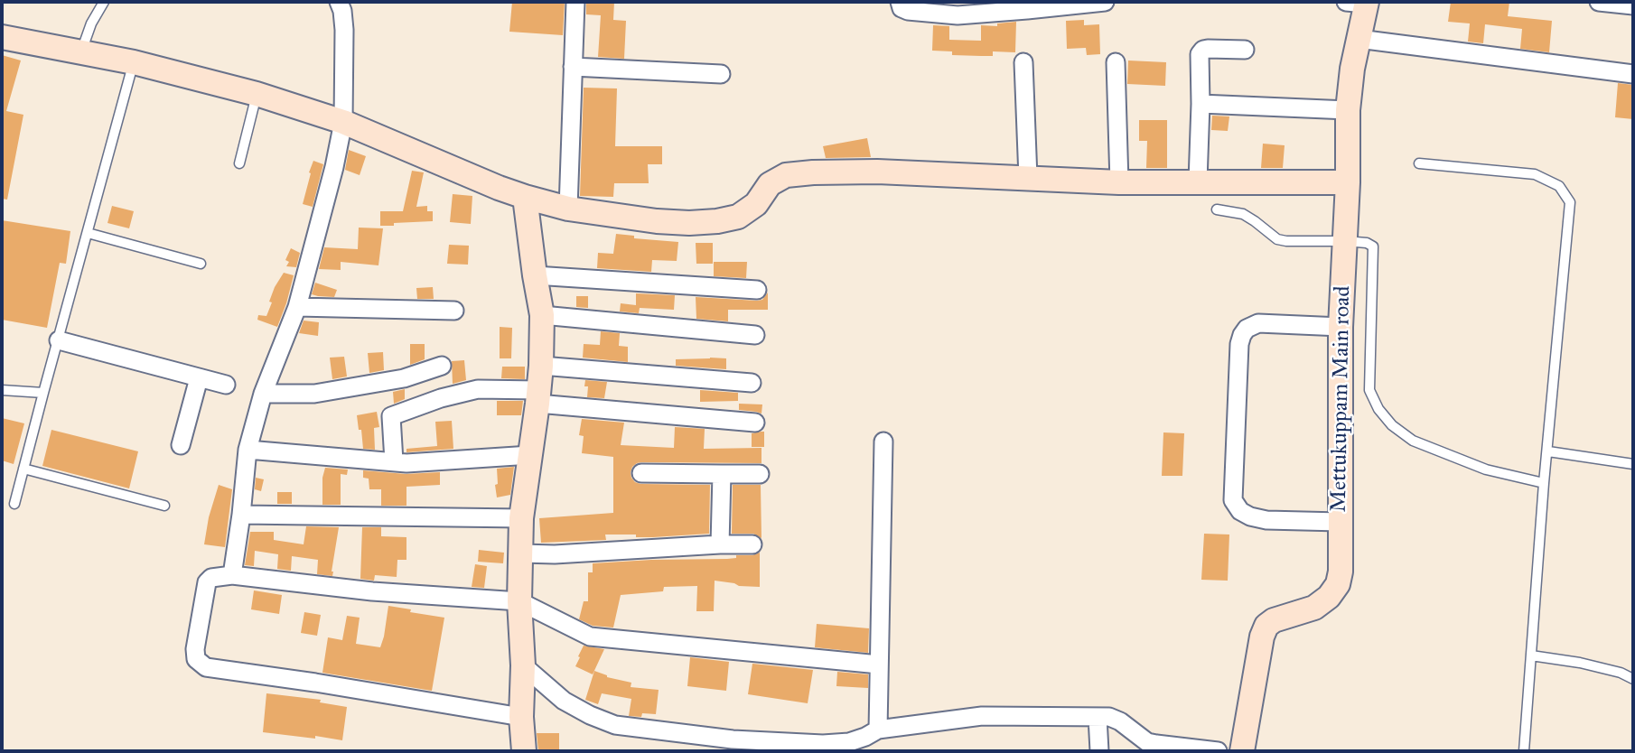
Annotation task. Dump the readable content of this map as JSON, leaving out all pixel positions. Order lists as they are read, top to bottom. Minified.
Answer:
{"streets":{"street":["Mettukuppam Main road"]}}
